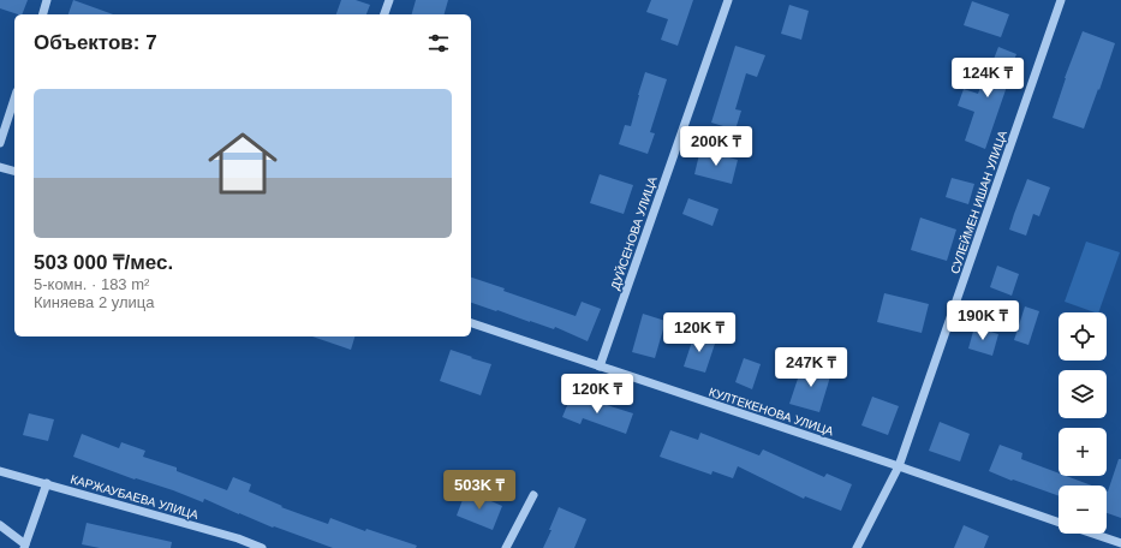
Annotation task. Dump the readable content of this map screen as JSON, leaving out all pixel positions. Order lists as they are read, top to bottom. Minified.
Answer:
{"streets":{"street":["СУЛЕЙМЕН ИШАН УЛИЦА","ДУЙСЕНОВА УЛИЦА","КУЛТЕКЕНОВА УЛИЦА","КАРЖАУБАЕВА УЛИЦА"]},"crossings":[["СУЛЕЙМЕН ИШАН УЛИЦА","КУЛТЕКЕНОВА УЛИЦА"],["ДУЙСЕНОВА УЛИЦА","КУЛТЕКЕНОВА УЛИЦА"]],"page":{"heading":"Объектов: 7","price":["124K ₸","200K ₸","190K ₸","120K ₸","247K ₸","120K ₸","503K ₸"],"list":[{"name":"503 000 ₸/мес.","note":"5-комн. · 183 m² · Киняева 2 улица"}],"map_buttons":["+","−"]}}
